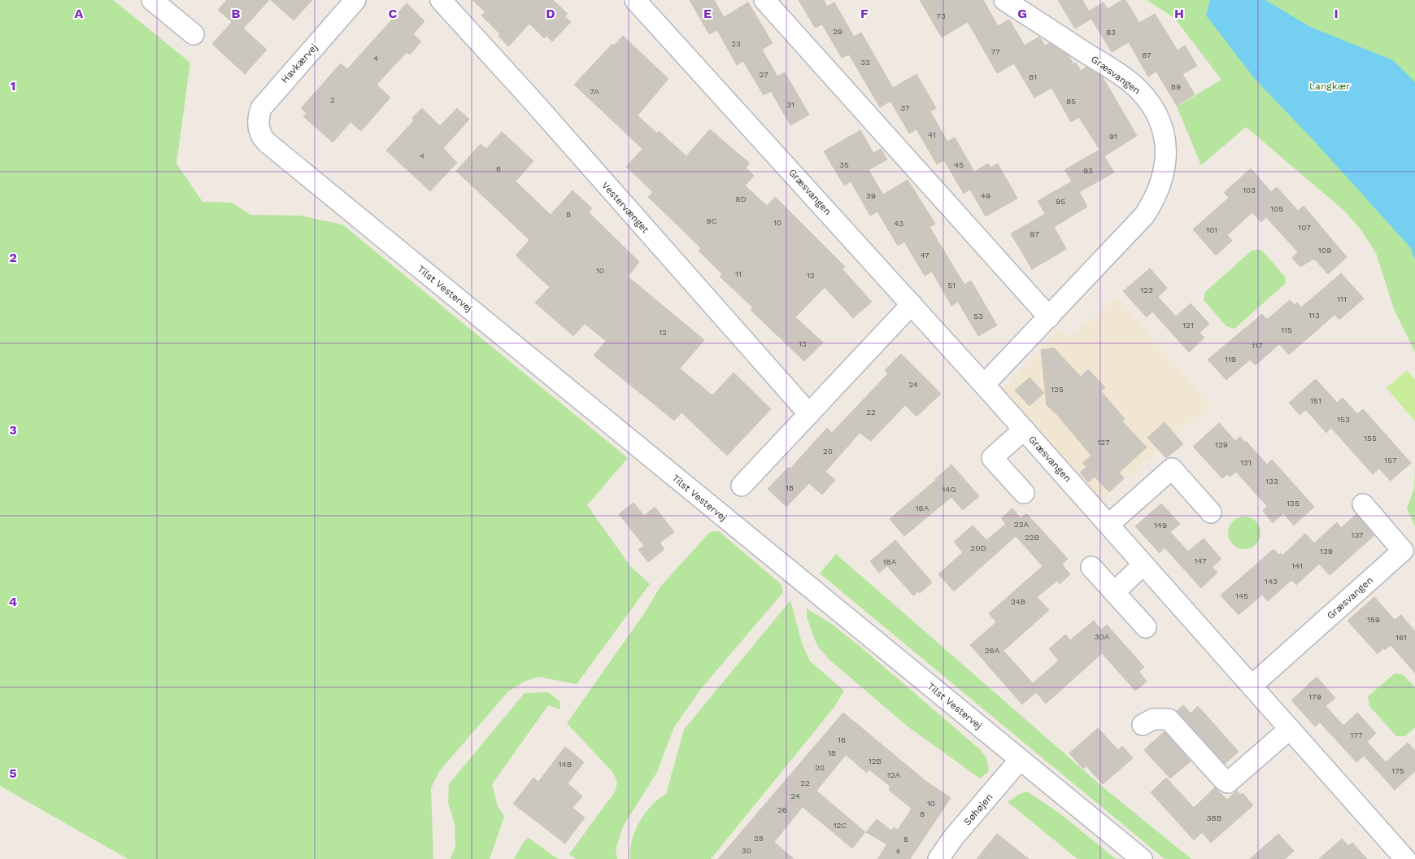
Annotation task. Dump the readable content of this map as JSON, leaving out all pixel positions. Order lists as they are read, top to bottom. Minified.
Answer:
{"streets":{"street":["Havkærvej","Græsvangen","Vestervænget","Tilst Vestervej","Søhøjen"]},"crossings":[["Havkærvej","Tilst Vestervej"],["Tilst Vestervej","Søhøjen"]],"parks":["Langkær"],"house_numbers":["73","29","83","23","77","87","4","33","27","81","89","7A","2","85","31","37","41","91","4","35","45","6","93","103","39","49","8D","95","105","8","9C","10","43","107","101","97","109","47","10","11","12","51","123","111","113","53","121","115","12","13","117","119","24","125","151","22","153","155","127","129","20","157","131","133","18","14G","135","16A","22A","149","137","22B","20D","139","147","18A","141","143","145","24B","159","30A","161","26A","179","177","16","18","12B","14B","20","175","12A","22","24","10","26","8","38B","12C","28","6","30","4"],"grid":{"columns":["A","B","C","D","E","F","G","H","I"],"rows":["1","2","3","4","5"]}}
